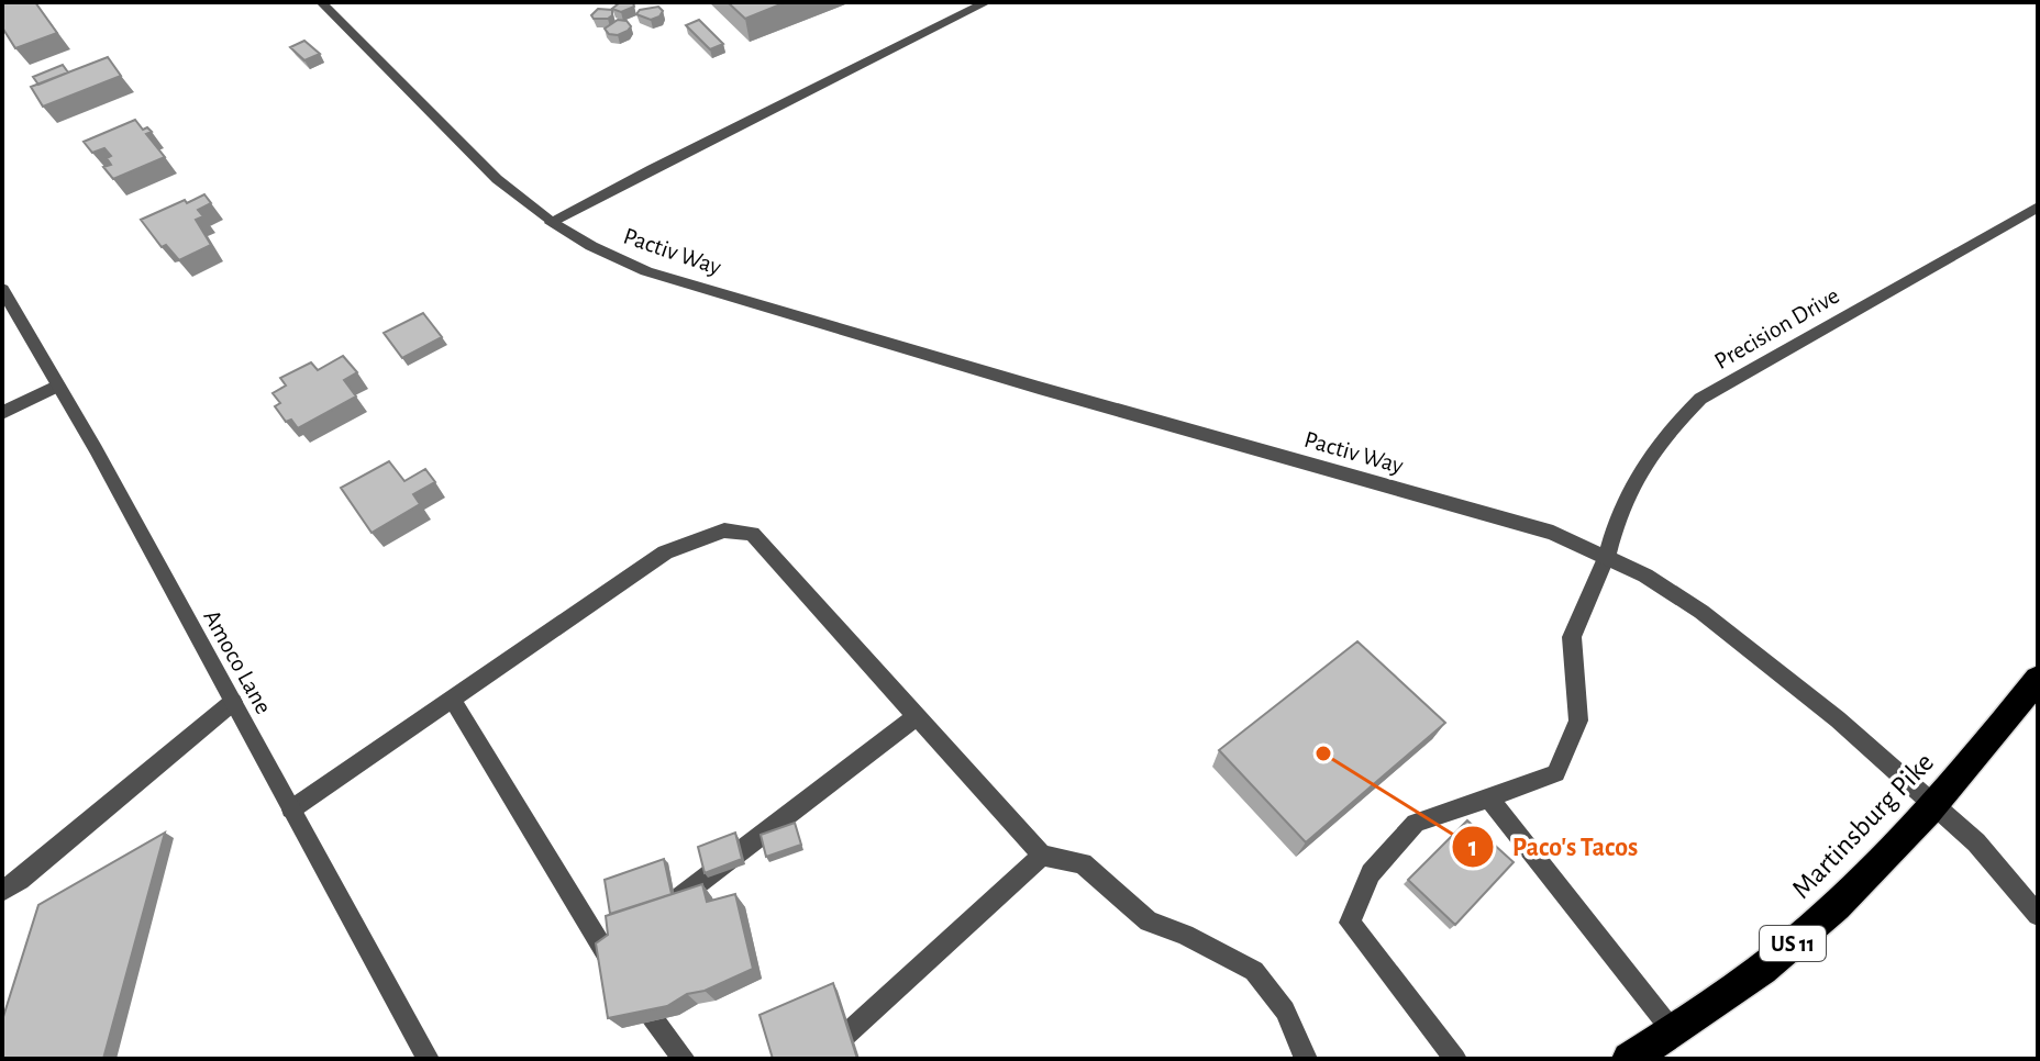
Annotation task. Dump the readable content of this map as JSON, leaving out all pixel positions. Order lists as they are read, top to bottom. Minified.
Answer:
{"streets":{"highway":["Martinsburg Pike","US 11"],"street":["Pactiv Way","Precision Drive","Amoco Lane"]},"crossings":[["Pactiv Way","Precision Drive"],["Pactiv Way","Martinsburg Pike"]],"places":["Paco's Tacos"]}
